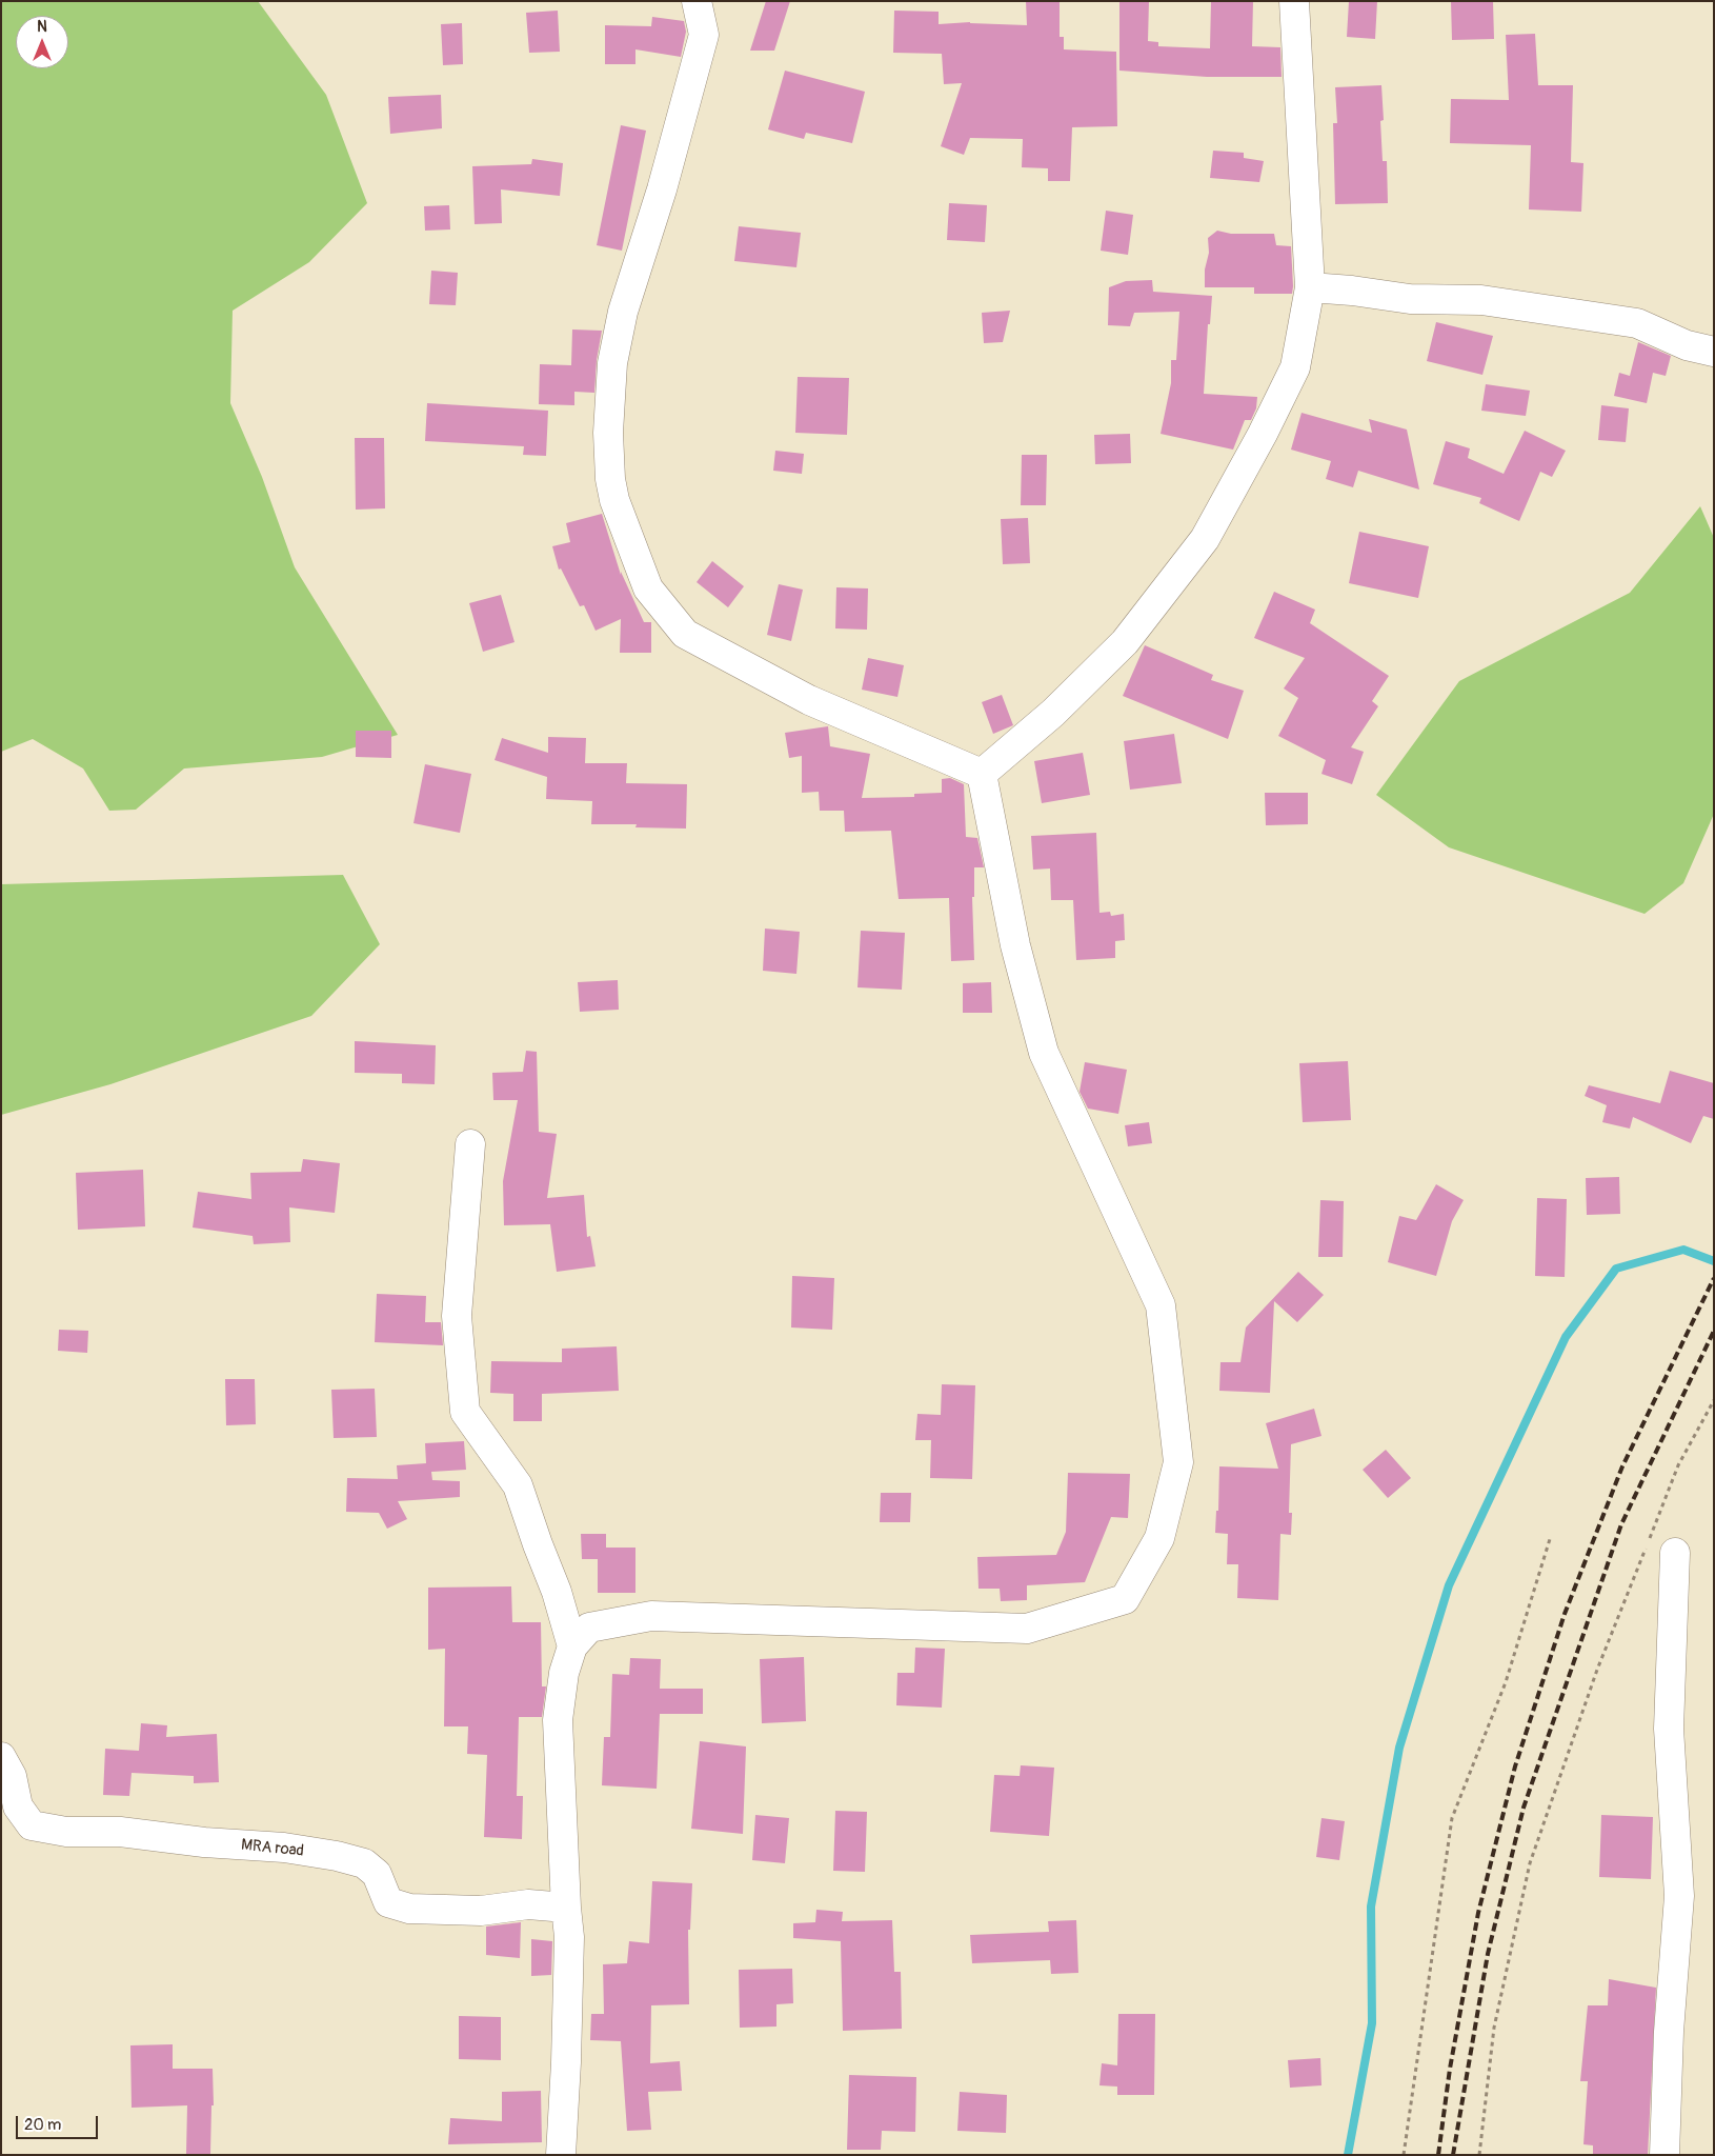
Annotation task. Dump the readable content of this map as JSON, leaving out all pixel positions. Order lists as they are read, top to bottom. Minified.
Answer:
{"streets":{"street":["MRA road"]},"scale_bar":"20 m","north":"top"}
